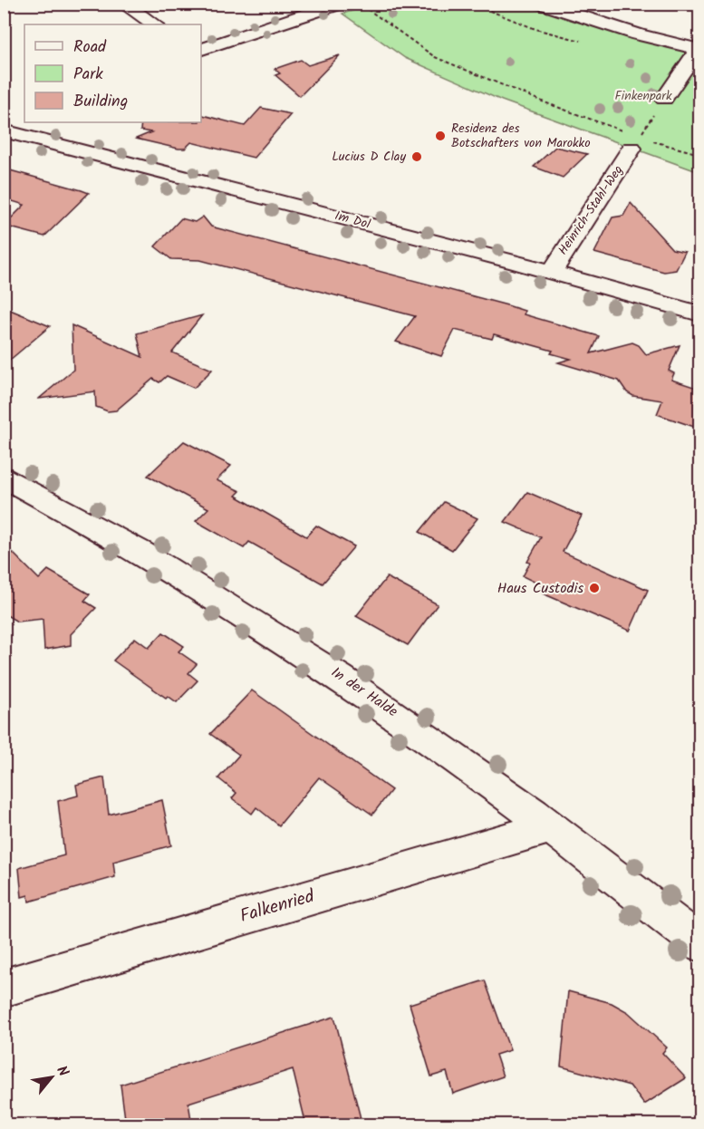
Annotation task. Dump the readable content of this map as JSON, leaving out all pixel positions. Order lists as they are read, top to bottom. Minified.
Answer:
{"streets":{"street":["Heinrich-Stahl-Weg","Im Dol","In der Halde","Falkenried"]},"crossings":[["Heinrich-Stahl-Weg","Im Dol"],["In der Halde","Falkenried"]],"parks":["Finkenpark"],"places":["Residenz des Botschafters von Marokko","Lucius D Clay","Haus Custodis"],"legend":["Road","Park","Building"],"north":"top right"}
